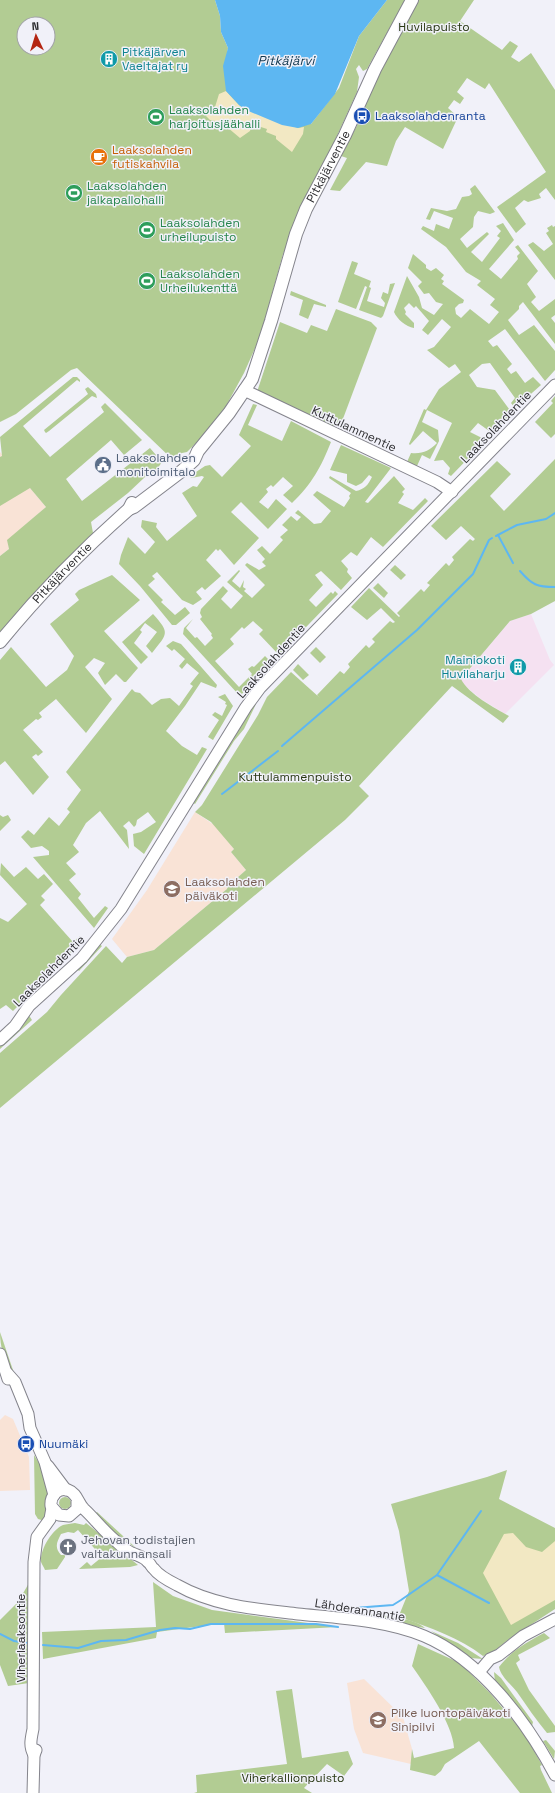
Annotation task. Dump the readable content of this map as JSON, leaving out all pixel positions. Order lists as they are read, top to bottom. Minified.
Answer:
{"streets":{"main road":["Pitkäjärventie"],"street":["Laaksolahdentie","Kuttulammentie","Lähderannantie","Viherlaaksontie"]},"crossings":[["Pitkäjärventie","Kuttulammentie"],["Laaksolahdentie","Kuttulammentie"],["Lähderannantie","Viherlaaksontie"]],"water":["Pitkäjärvi"],"parks":["Huvilapuisto","Kuttulammenpuisto","Viherkallionpuisto"],"places":{"building":["Pitkäjärven Vaeltajat ry","Mainiokoti Huvilaharju"],"bus stop":["Laaksolahdenranta","Nuumäki"],"sports":["Laaksolahden harjoitusjäähalli","Laaksolahden jalkapallohalli","Laaksolahden urheilupuisto","Laaksolahden Urheilukenttä"],"cafe":["Laaksolahden futiskahvila"],"public building":["Laaksolahden monitoimitalo"],"school or university":["Laaksolahden päiväkoti","Pilke luontopäiväkoti Sinipilvi"],"church":["Jehovan todistajien valtakunnansali"]},"north":"top"}
